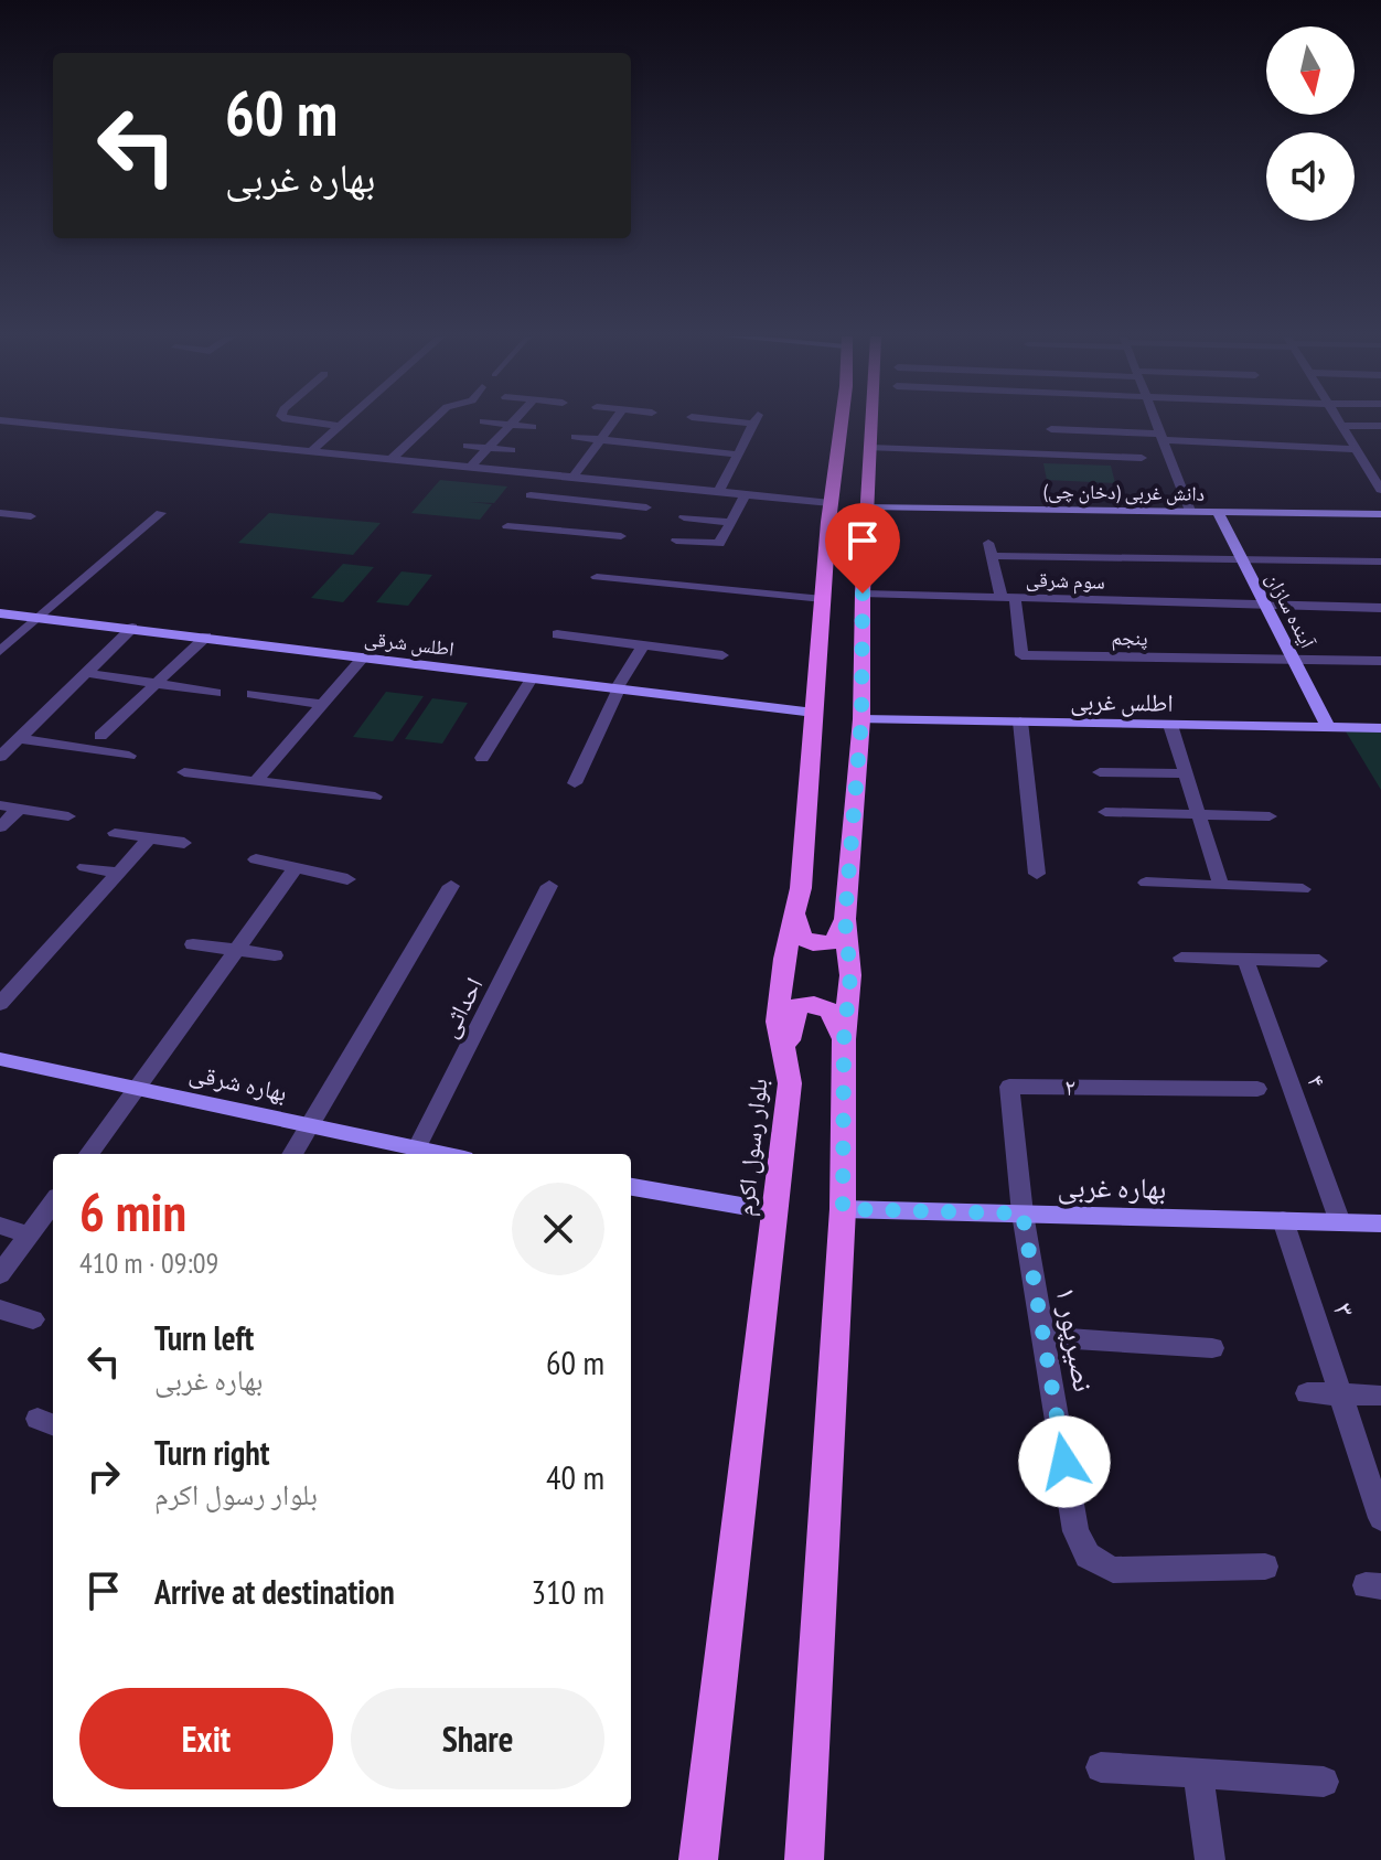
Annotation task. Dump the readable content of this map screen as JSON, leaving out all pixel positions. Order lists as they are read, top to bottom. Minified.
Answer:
{"streets":{"main road":["بلوار رسول اکرم"],"street":["دانش غربی (دخان چی)","سوم شرقی","آینده سازان","پنجم","اطلس شرقی","اطلس غربی","احداثی","۴","بهاره شرقی","۲","بهاره غربی","۳","نصیرپور ۱"]},"crossings":[["دانش غربی (دخان چی)","آینده سازان"],["سوم شرقی","آینده سازان"],["سوم شرقی","پنجم"],["آینده سازان","پنجم"],["آینده سازان","اطلس غربی"],["اطلس شرقی","بلوار رسول اکرم"],["احداثی","بهاره شرقی"],["۴","بهاره غربی"],["۲","بهاره غربی"],["۲","نصیرپور ۱"],["بهاره غربی","۳"],["بهاره غربی","نصیرپور ۱"]],"north":"bottom","page":{"turn":["60 m","بهاره غربی"],"heading":["6 min","410 m · 09:09"],"list":[{"name":"Turn left","note":"بهاره غربی","value":"60 m"},{"name":"Turn right","note":"بلوار رسول اکرم","value":"40 m"},{"name":"Arrive at destination","value":"310 m"}],"buttons":["Exit","Share"]}}
